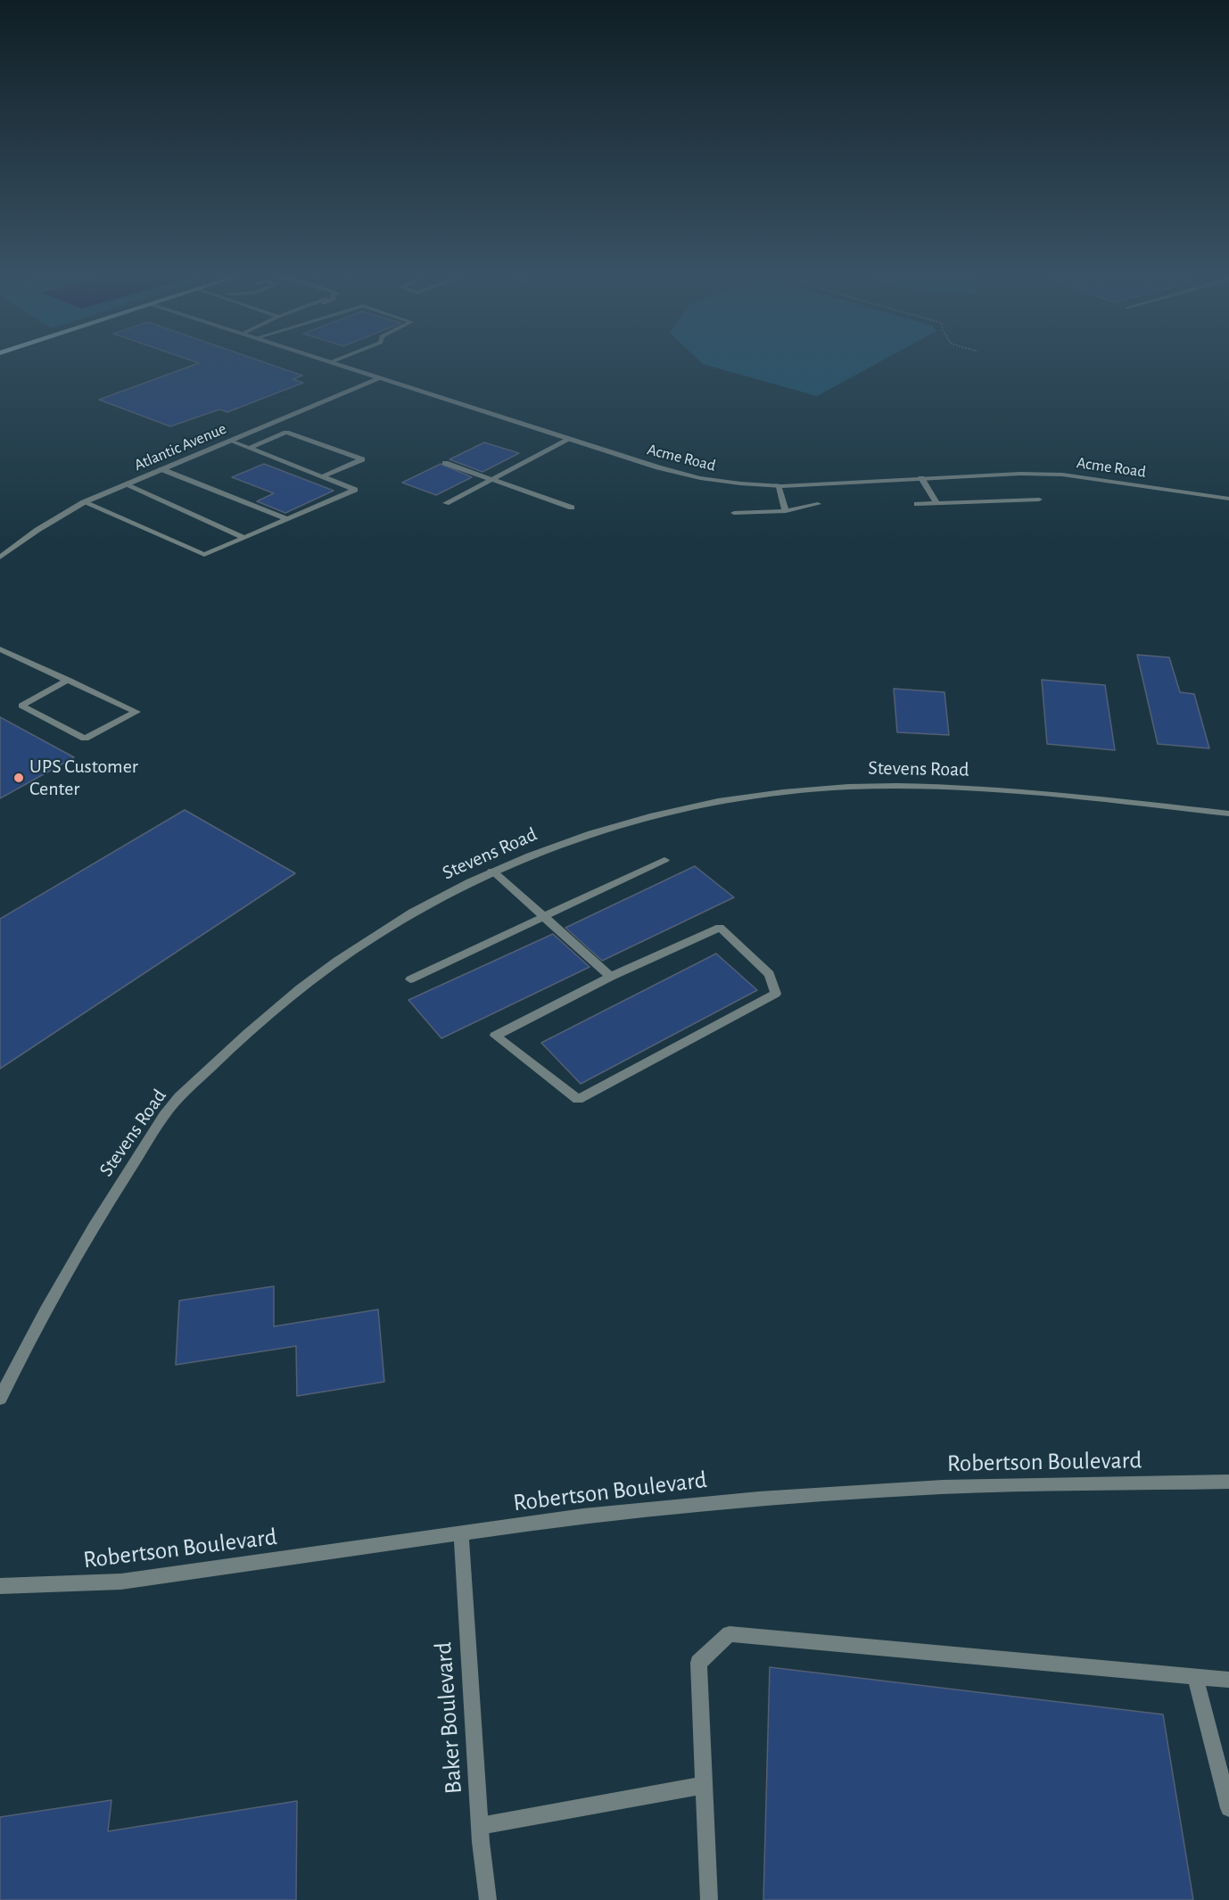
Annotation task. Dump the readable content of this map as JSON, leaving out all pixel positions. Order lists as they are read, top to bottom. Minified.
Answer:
{"streets":{"street":["Atlantic Avenue","Acme Road","Stevens Road","Robertson Boulevard","Baker Boulevard"]},"crossings":[["Atlantic Avenue","Acme Road"],["Robertson Boulevard","Baker Boulevard"]],"places":["UPS Customer Center"]}
